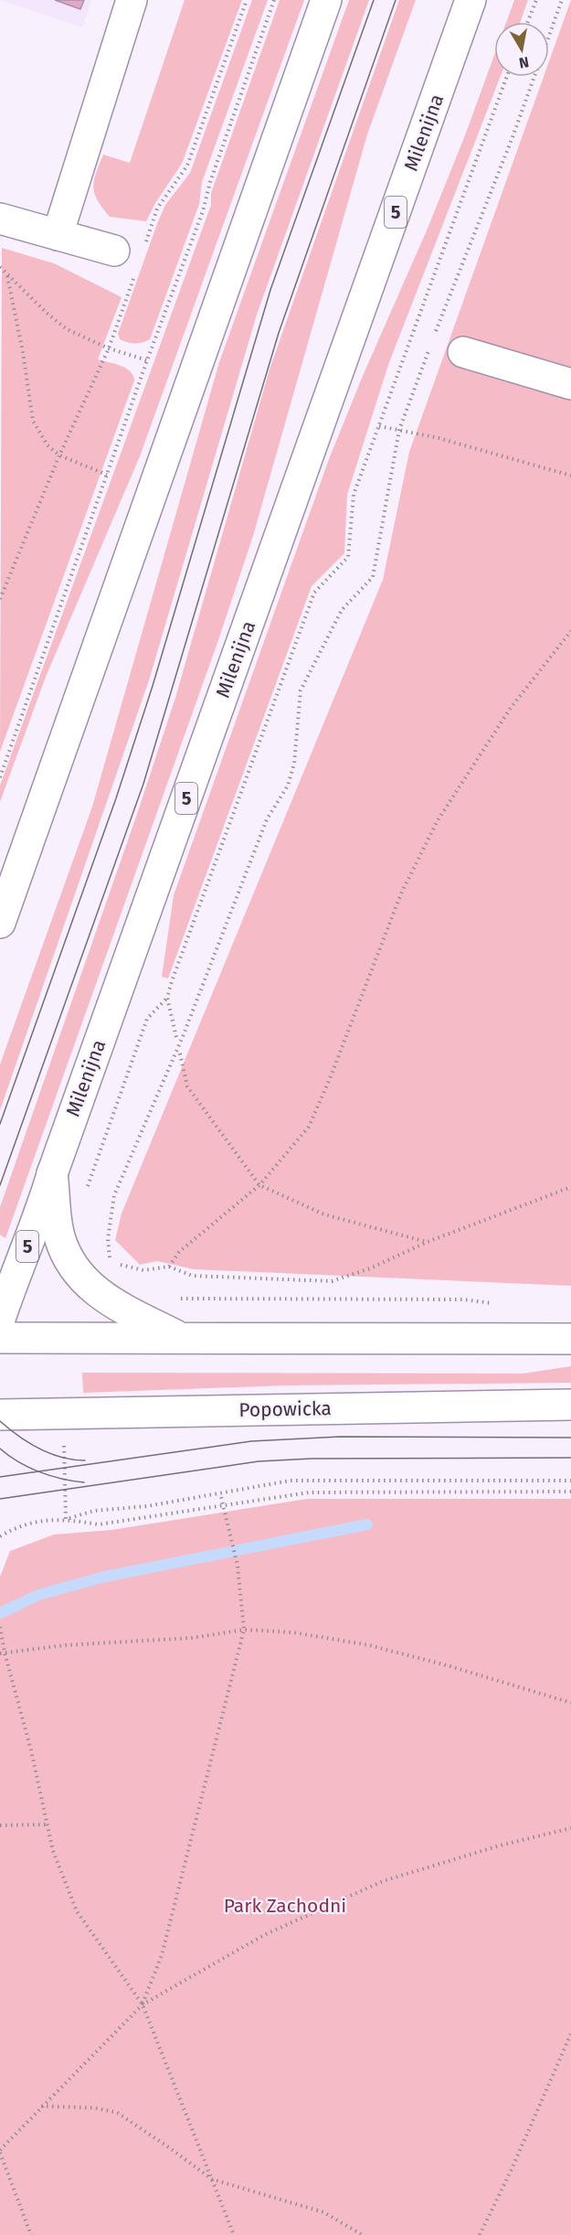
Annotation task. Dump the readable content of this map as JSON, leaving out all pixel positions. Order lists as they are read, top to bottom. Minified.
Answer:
{"streets":{"main road":["Milenijna","5","Popowicka"]},"parks":["Park Zachodni"],"north":"bottom"}
